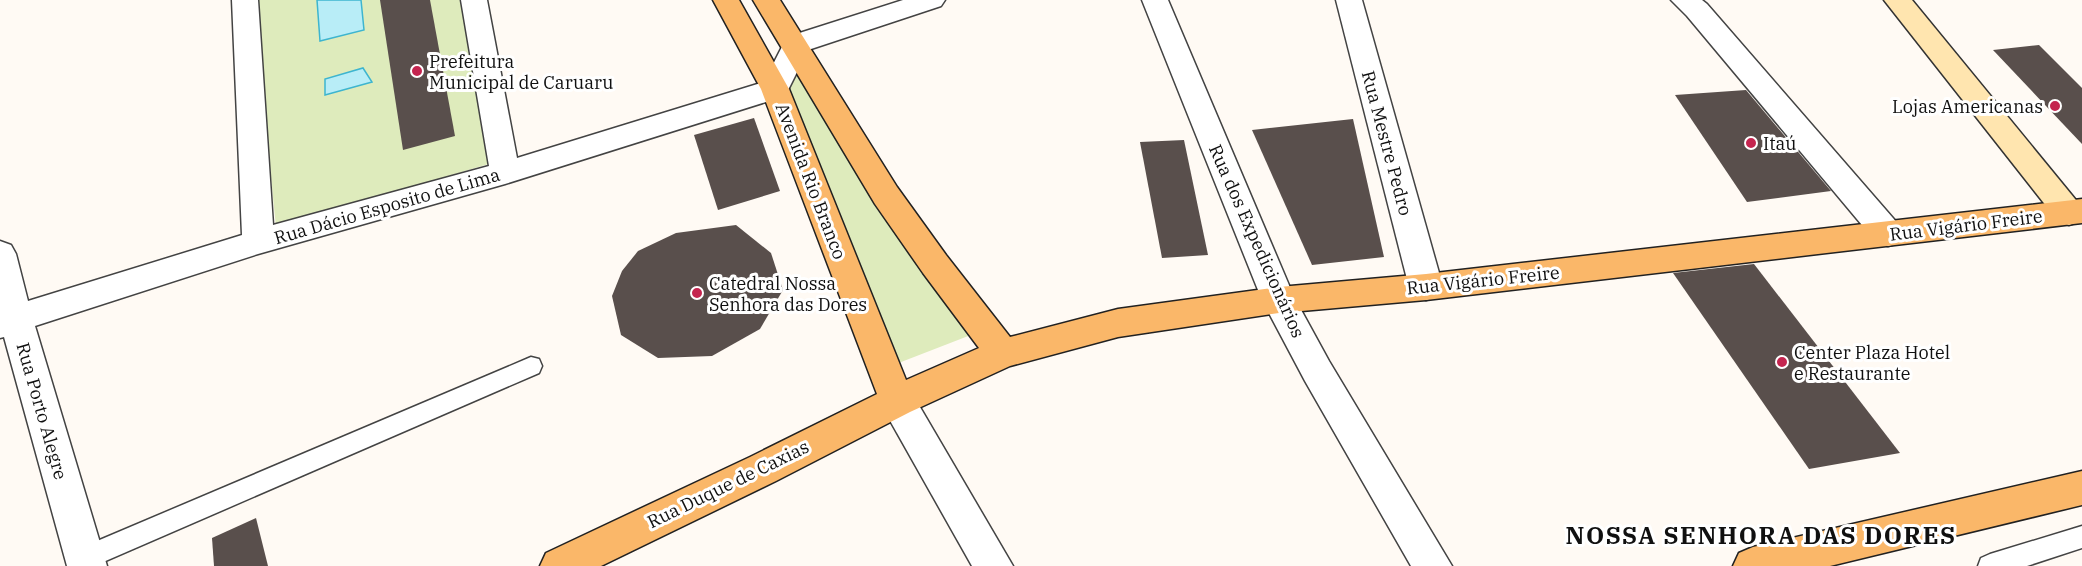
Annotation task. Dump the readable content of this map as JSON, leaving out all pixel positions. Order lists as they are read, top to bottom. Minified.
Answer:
{"streets":{"main road":["Avenida Rio Branco","Rua Vigário Freire","Rua Duque de Caxias"],"street":["Rua Mestre Pedro","Rua Dácio Esposito de Lima","Rua dos Expedicionários","Rua Porto Alegre"]},"crossings":[["Rua Mestre Pedro","Rua Vigário Freire"],["Avenida Rio Branco","Rua Dácio Esposito de Lima"],["Avenida Rio Branco","Rua Vigário Freire"],["Avenida Rio Branco","Rua Duque de Caxias"],["Rua Dácio Esposito de Lima","Rua Porto Alegre"],["Rua Vigário Freire","Rua dos Expedicionários"],["Rua Vigário Freire","Rua Duque de Caxias"]],"districts":["NOSSA SENHORA DAS DORES"],"places":["Prefeitura Municipal de Caruaru","Lojas Americanas","Itaú","Catedral Nossa Senhora das Dores","Center Plaza Hotel e Restaurante"]}
